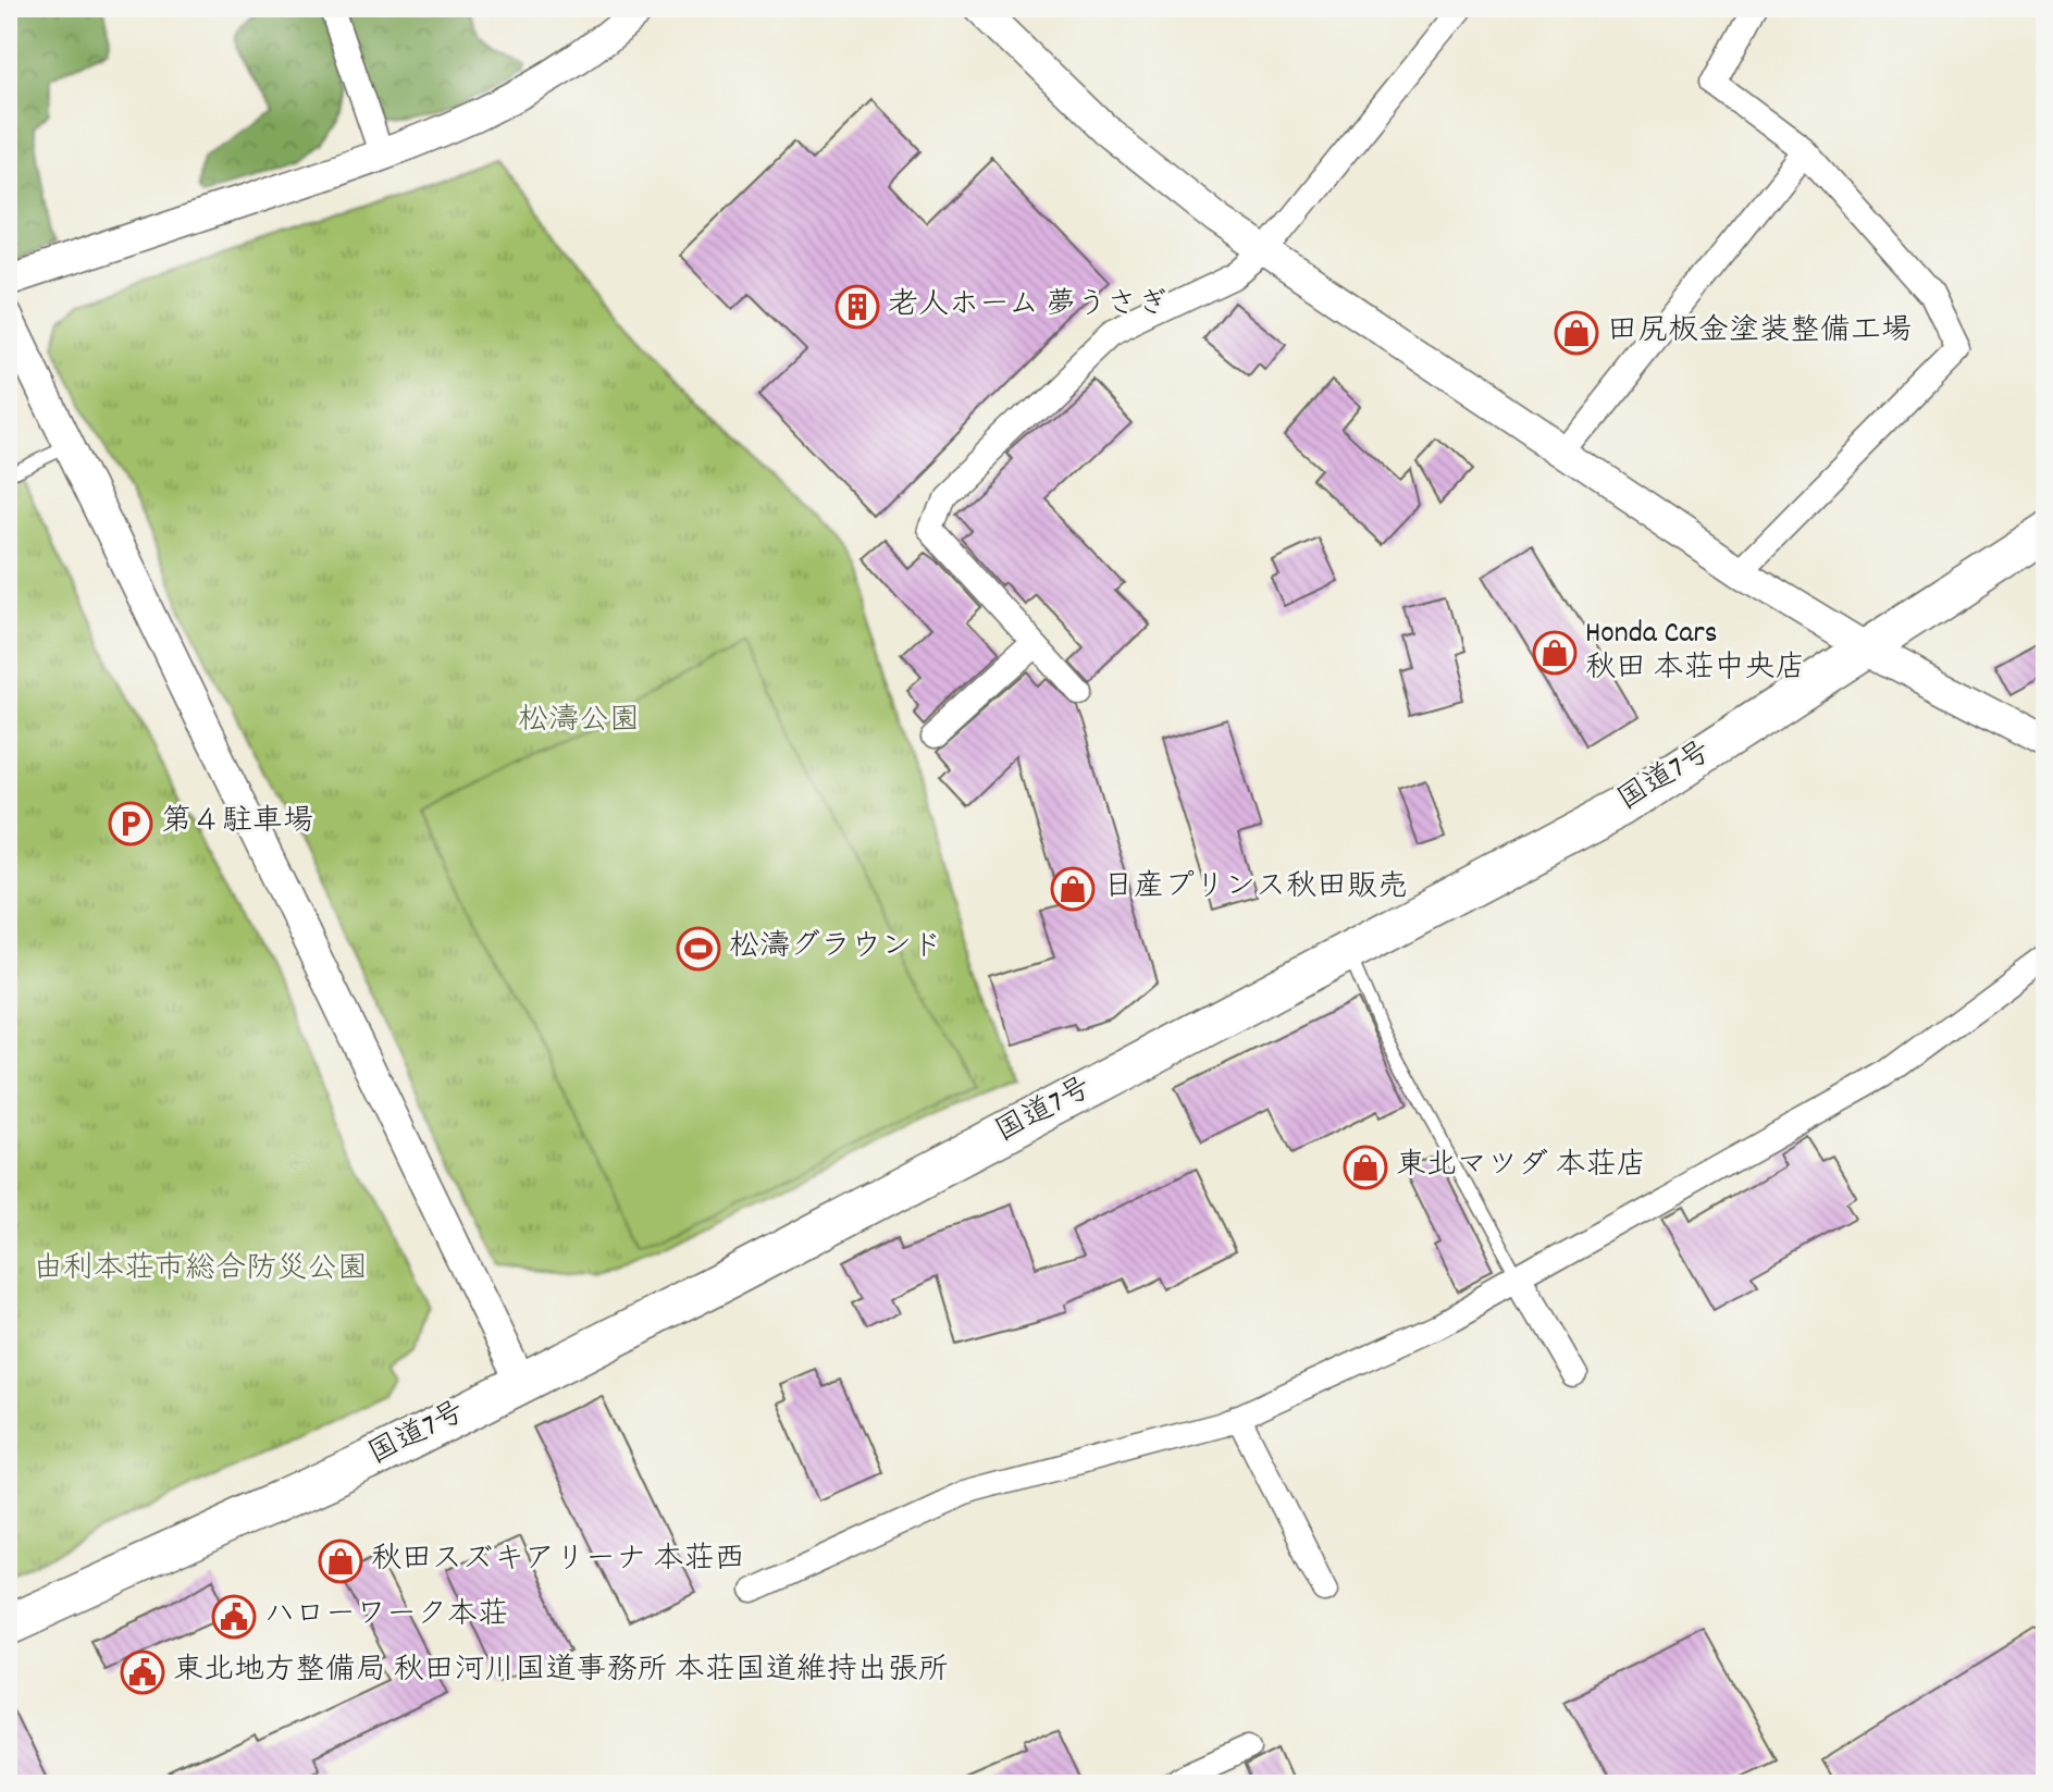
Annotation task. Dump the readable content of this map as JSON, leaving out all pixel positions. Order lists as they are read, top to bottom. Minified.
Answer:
{"streets":{"highway":["国道7号"]},"parks":["松濤公園","由利本荘市総合防災公園"],"places":{"building":["老人ホーム 夢うさぎ"],"shop":["田尻板金塗装整備工場","Honda Cars 秋田 本荘中央店","日産プリンス秋田販売","東北マツダ 本荘店","秋田スズキアリーナ 本荘西"],"parking":["第４駐車場"],"sports":["松濤グラウンド"],"public building":["ハローワーク本荘","東北地方整備局 秋田河川国道事務所 本荘国道維持出張所"]}}
